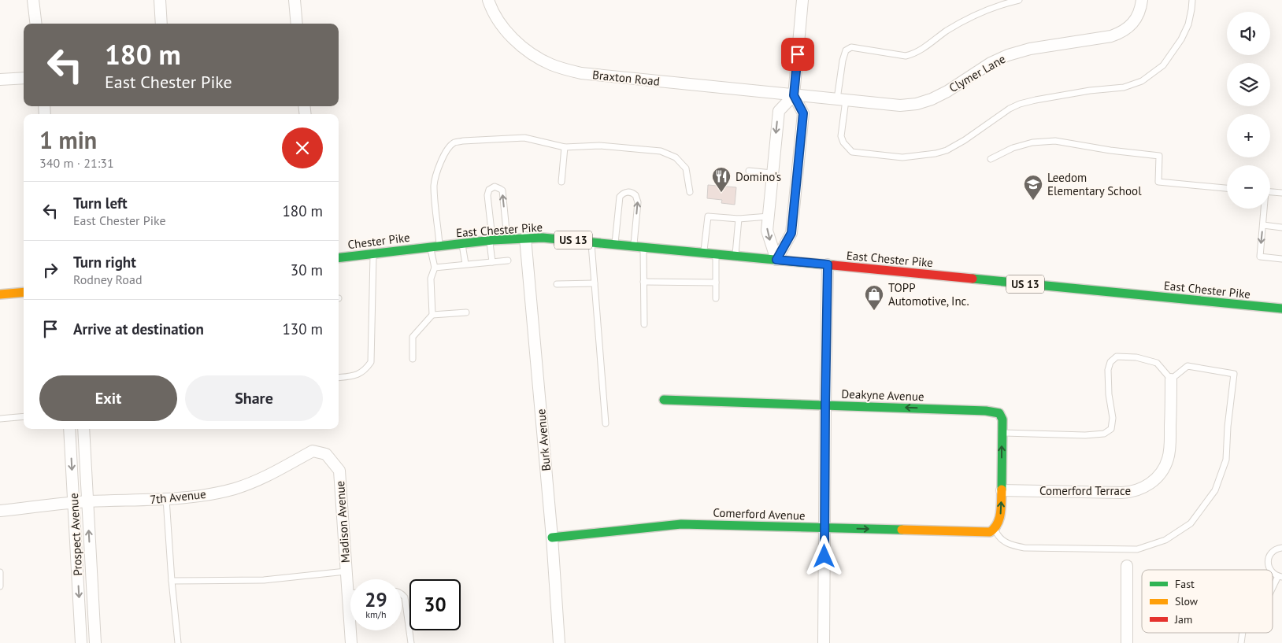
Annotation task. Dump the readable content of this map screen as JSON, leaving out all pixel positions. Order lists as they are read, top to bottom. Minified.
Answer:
{"streets":{"main road":["East Chester Pike","US 13","Chester Pike","Deakyne Avenue","Comerford Avenue"],"street":["Clymer Lane","Braxton Road","Burk Avenue","Comerford Terrace","7th Avenue","Madison Avenue","Prospect Avenue"]},"crossings":[["Clymer Lane","Braxton Road"],["East Chester Pike","Chester Pike"],["East Chester Pike","Burk Avenue"],["Deakyne Avenue","Comerford Terrace"],["Burk Avenue","Comerford Avenue"],["7th Avenue","Madison Avenue"],["7th Avenue","Prospect Avenue"]],"one_way":["Comerford Avenue"],"places":{"restaurant":["Domino's"],"school or university":["Leedom Elementary School"],"shop":["TOPP Automotive, Inc."]},"legend":["Fast","Slow","Jam"],"page":{"map_buttons":["+","−"],"turn":["180 m","East Chester Pike"],"heading":["1 min","340 m · 21:31"],"list":[{"name":"Turn left","note":"East Chester Pike","value":"180 m"},{"name":"Turn right","note":"Rodney Road","value":"30 m"},{"name":"Arrive at destination","value":"130 m"}],"buttons":["Exit","Share"],"speed":"29 km/h","limit":"30"}}
